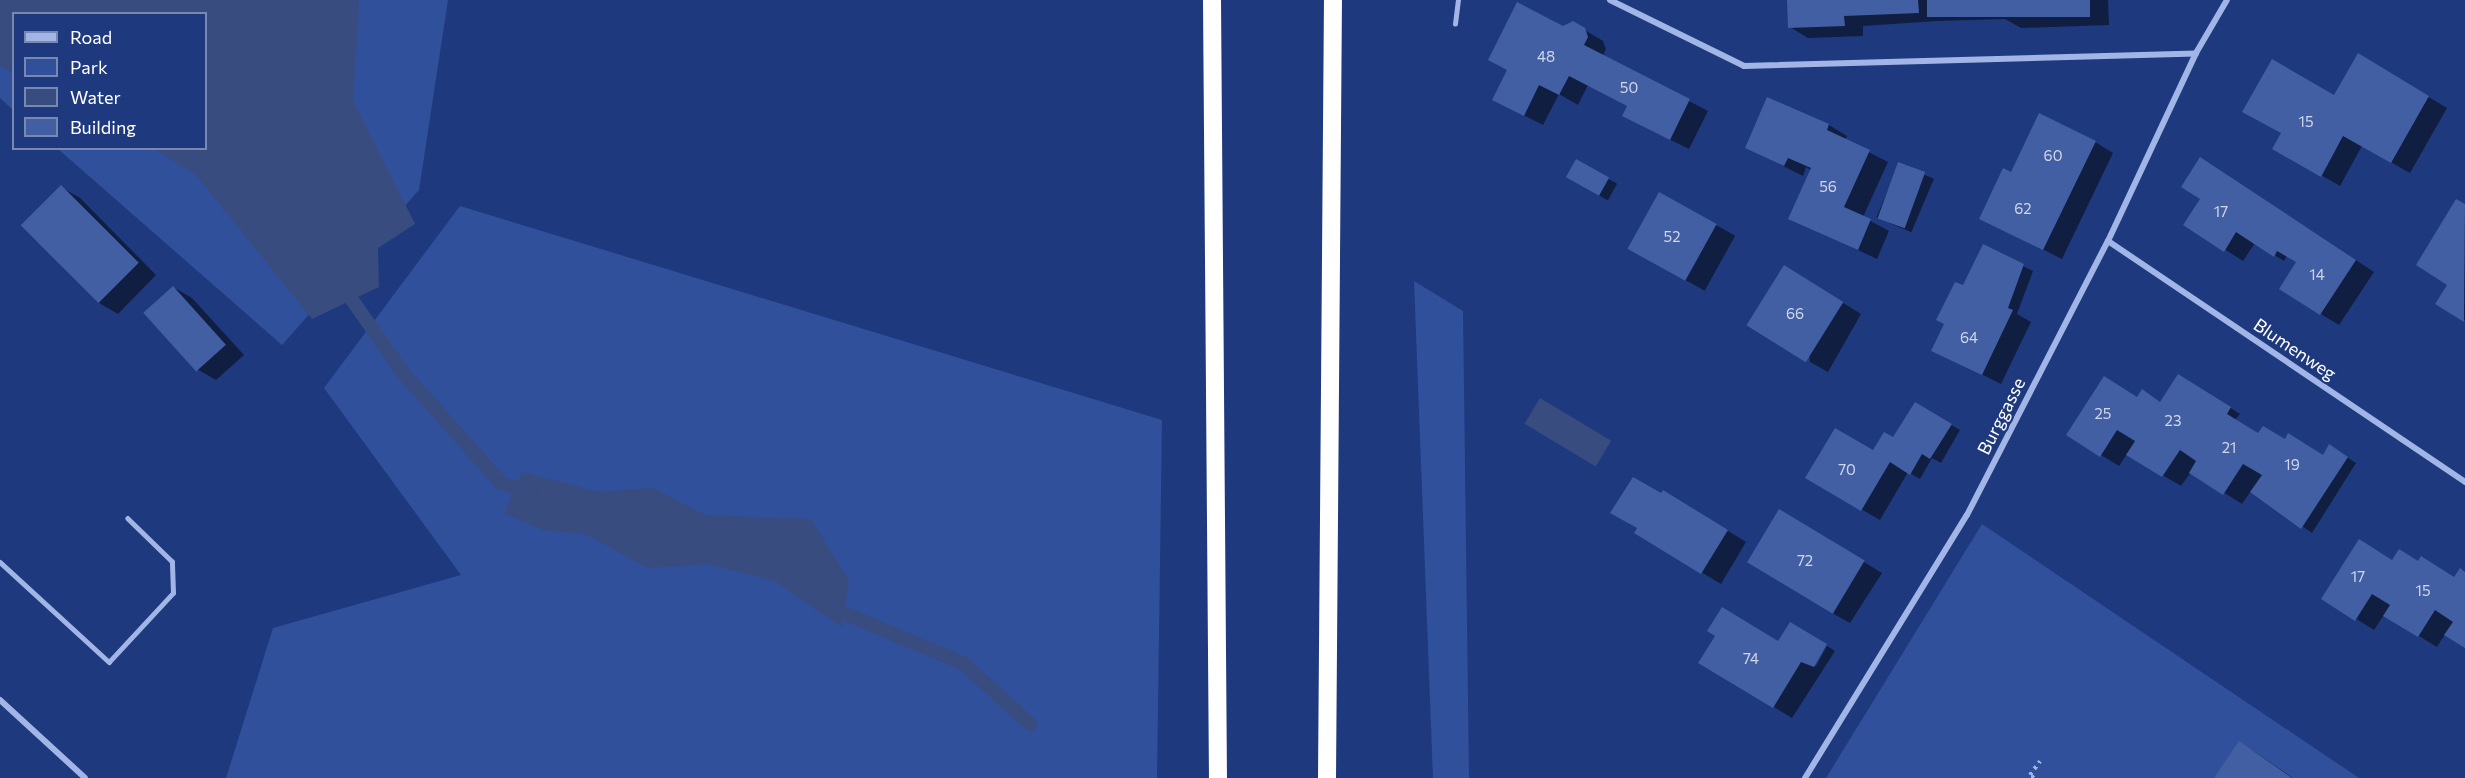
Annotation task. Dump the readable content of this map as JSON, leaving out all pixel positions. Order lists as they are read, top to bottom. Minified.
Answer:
{"streets":{"street":["Blumenweg","Burggasse"]},"crossings":[["Blumenweg","Burggasse"]],"house_numbers":["48","50","15","60","56","62","17","52","14","66","64","25","23","21","19","70","72","17","15","74"],"legend":["Road","Park","Water","Building"]}
